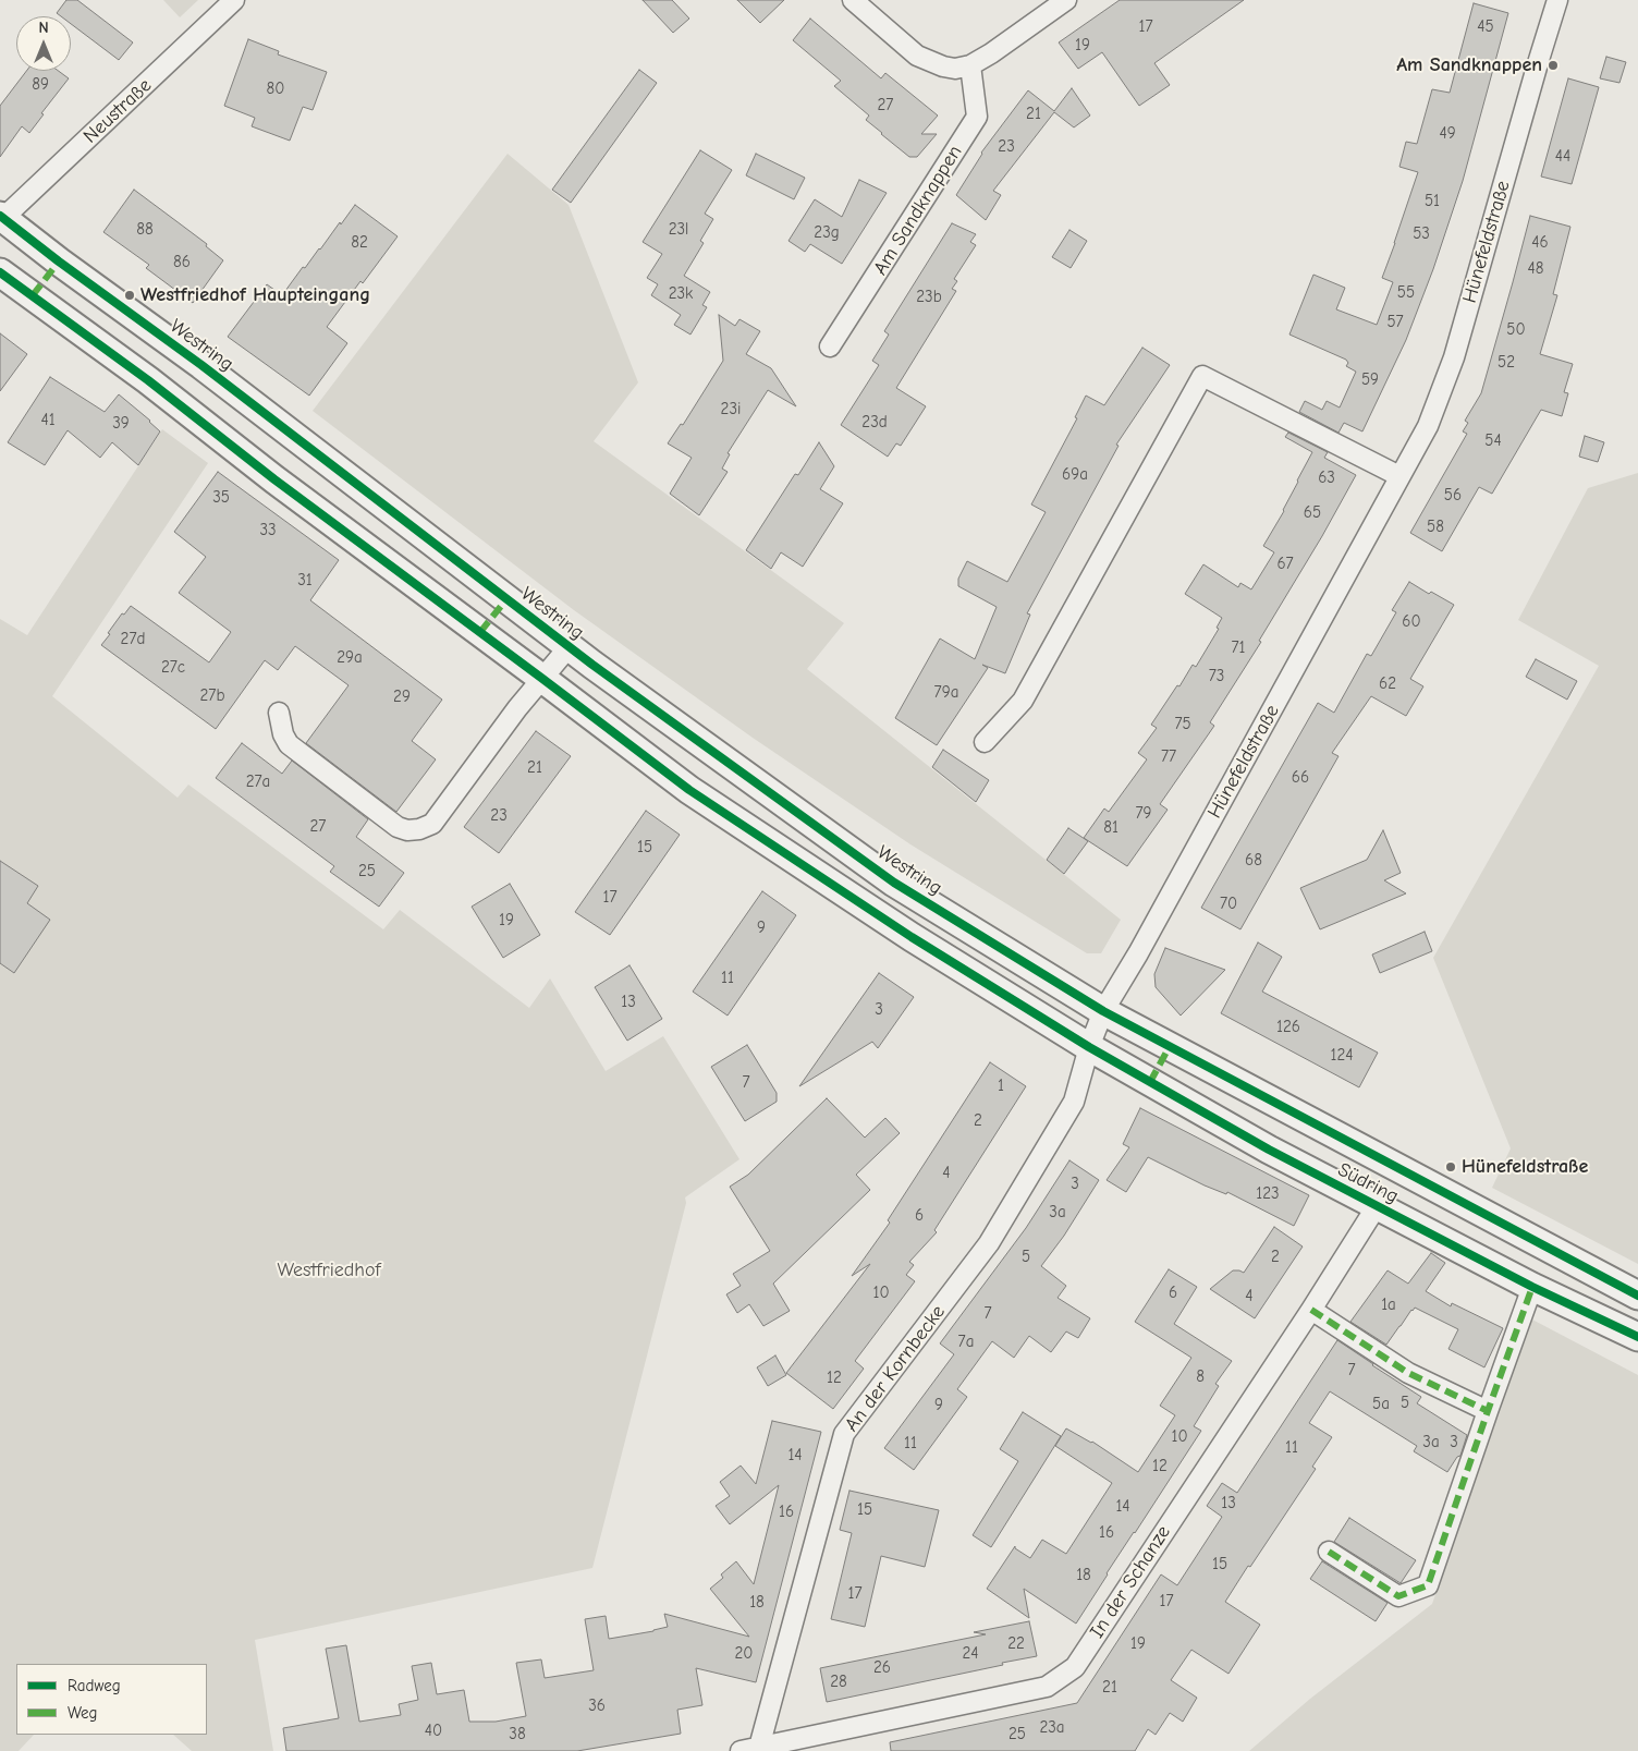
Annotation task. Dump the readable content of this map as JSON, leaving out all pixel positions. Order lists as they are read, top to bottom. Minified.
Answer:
{"streets":{"main road":["Westring","Südring"],"street":["Neustraße","Am Sandknappen","Hünefeldstraße","An der Kornbecke","In der Schanze"]},"crossings":[["Neustraße","Westring"],["Hünefeldstraße","Westring"],["Hünefeldstraße","Südring"],["Hünefeldstraße","An der Kornbecke"],["Westring","Südring"],["Südring","An der Kornbecke"],["Südring","In der Schanze"],["An der Kornbecke","In der Schanze"]],"parks":["Westfriedhof"],"places":["Am Sandknappen","Westfriedhof Haupteingang","Hünefeldstraße"],"house_numbers":["17","45","19","89","80","27","21","49","23","44","51","88","23l","23g","53","82","46","86","48","55","23k","23b","57","50","52","59","23i","41","23d","39","54","69a","63","56","35","65","58","33","67","31","60","27d","71","29a","27c","73","62","79a","27b","29","75","77","21","66","27a","79","23","27","81","15","68","25","17","70","19","9","11","13","3","126","124","7","1","2","4","3","123","3a","6","5","2","10","6","4","1a","7","7a","7","8","12","5","5a","9","10","3a","3","11","11","14","12","13","14","15","16","16","15","18","17","17","18","22","19","20","24","26","28","21","36","23a","40","38","25"],"legend":["Radweg","Weg"],"north":"top"}
